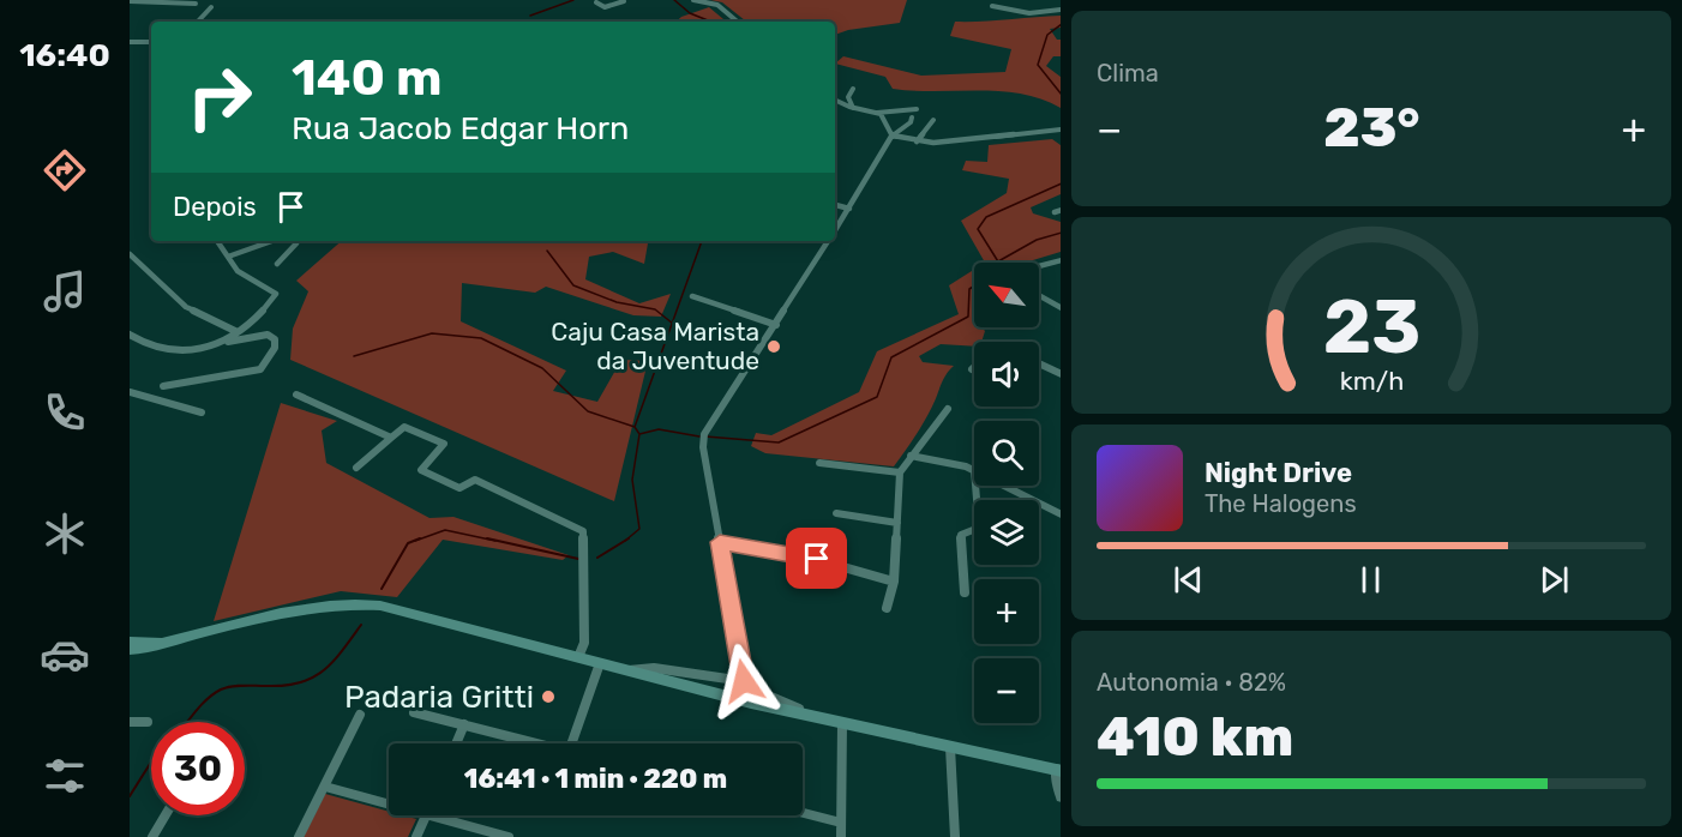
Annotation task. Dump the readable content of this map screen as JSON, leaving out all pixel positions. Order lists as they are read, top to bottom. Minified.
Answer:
{"places":["Caju Casa Marista da Juventude","Padaria Gritti"],"north":"top left","page":{"tabs":"16:40","tile":["Clima",["Autonomia · 82%","410 km"]],"turn":["140 m","Rua Jacob Edgar Horn"],"heat":["−","23°","+"],"then":"Depois","map_buttons":["+","−"],"song":["Night Drive","The Halogens"],"limit":"30","trip":"16:41 · 1 min · 220 m","gauge":["23","km/h"]}}
